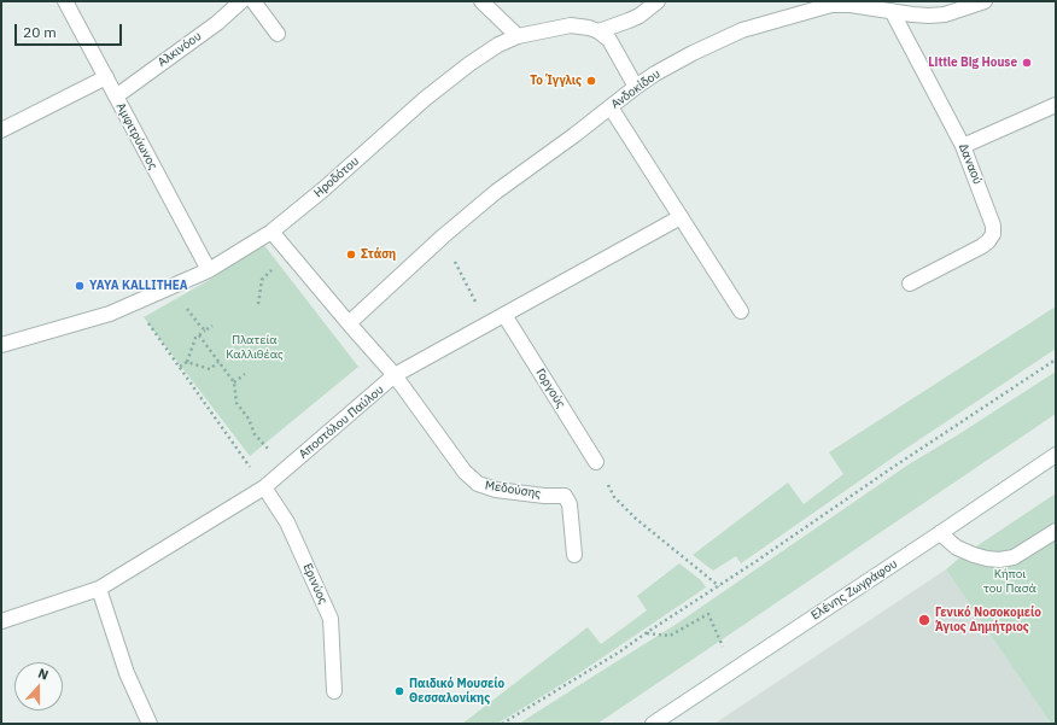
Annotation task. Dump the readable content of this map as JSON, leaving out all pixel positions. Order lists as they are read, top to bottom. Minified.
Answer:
{"streets":{"street":["Αλκινόου","Ανδοκίδου","Αμφιτρύωνος","Δαναού","Ηροδότου","Γοργούς","Αποστόλου Παύλου","Μεδούσης","Ερινύος","Ελένης Ζωγράφου"]},"crossings":[["Αλκινόου","Αμφιτρύωνος"],["Ανδοκίδου","Δαναού"],["Αμφιτρύωνος","Ηροδότου"],["Γοργούς","Αποστόλου Παύλου"],["Αποστόλου Παύλου","Μεδούσης"],["Αποστόλου Παύλου","Ερινύος"]],"parks":["Πλατεία Καλλιθέας","Κήποι του Πασά"],"places":["Little Big House","Το Ίγγλις","Στάση","YAYA KALLITHEA","Γενικό Νοσοκομείο Άγιος Δημήτριος","Παιδικό Μουσείο Θεσσαλονίκης"],"scale_bar":"20 m","north":"top"}
